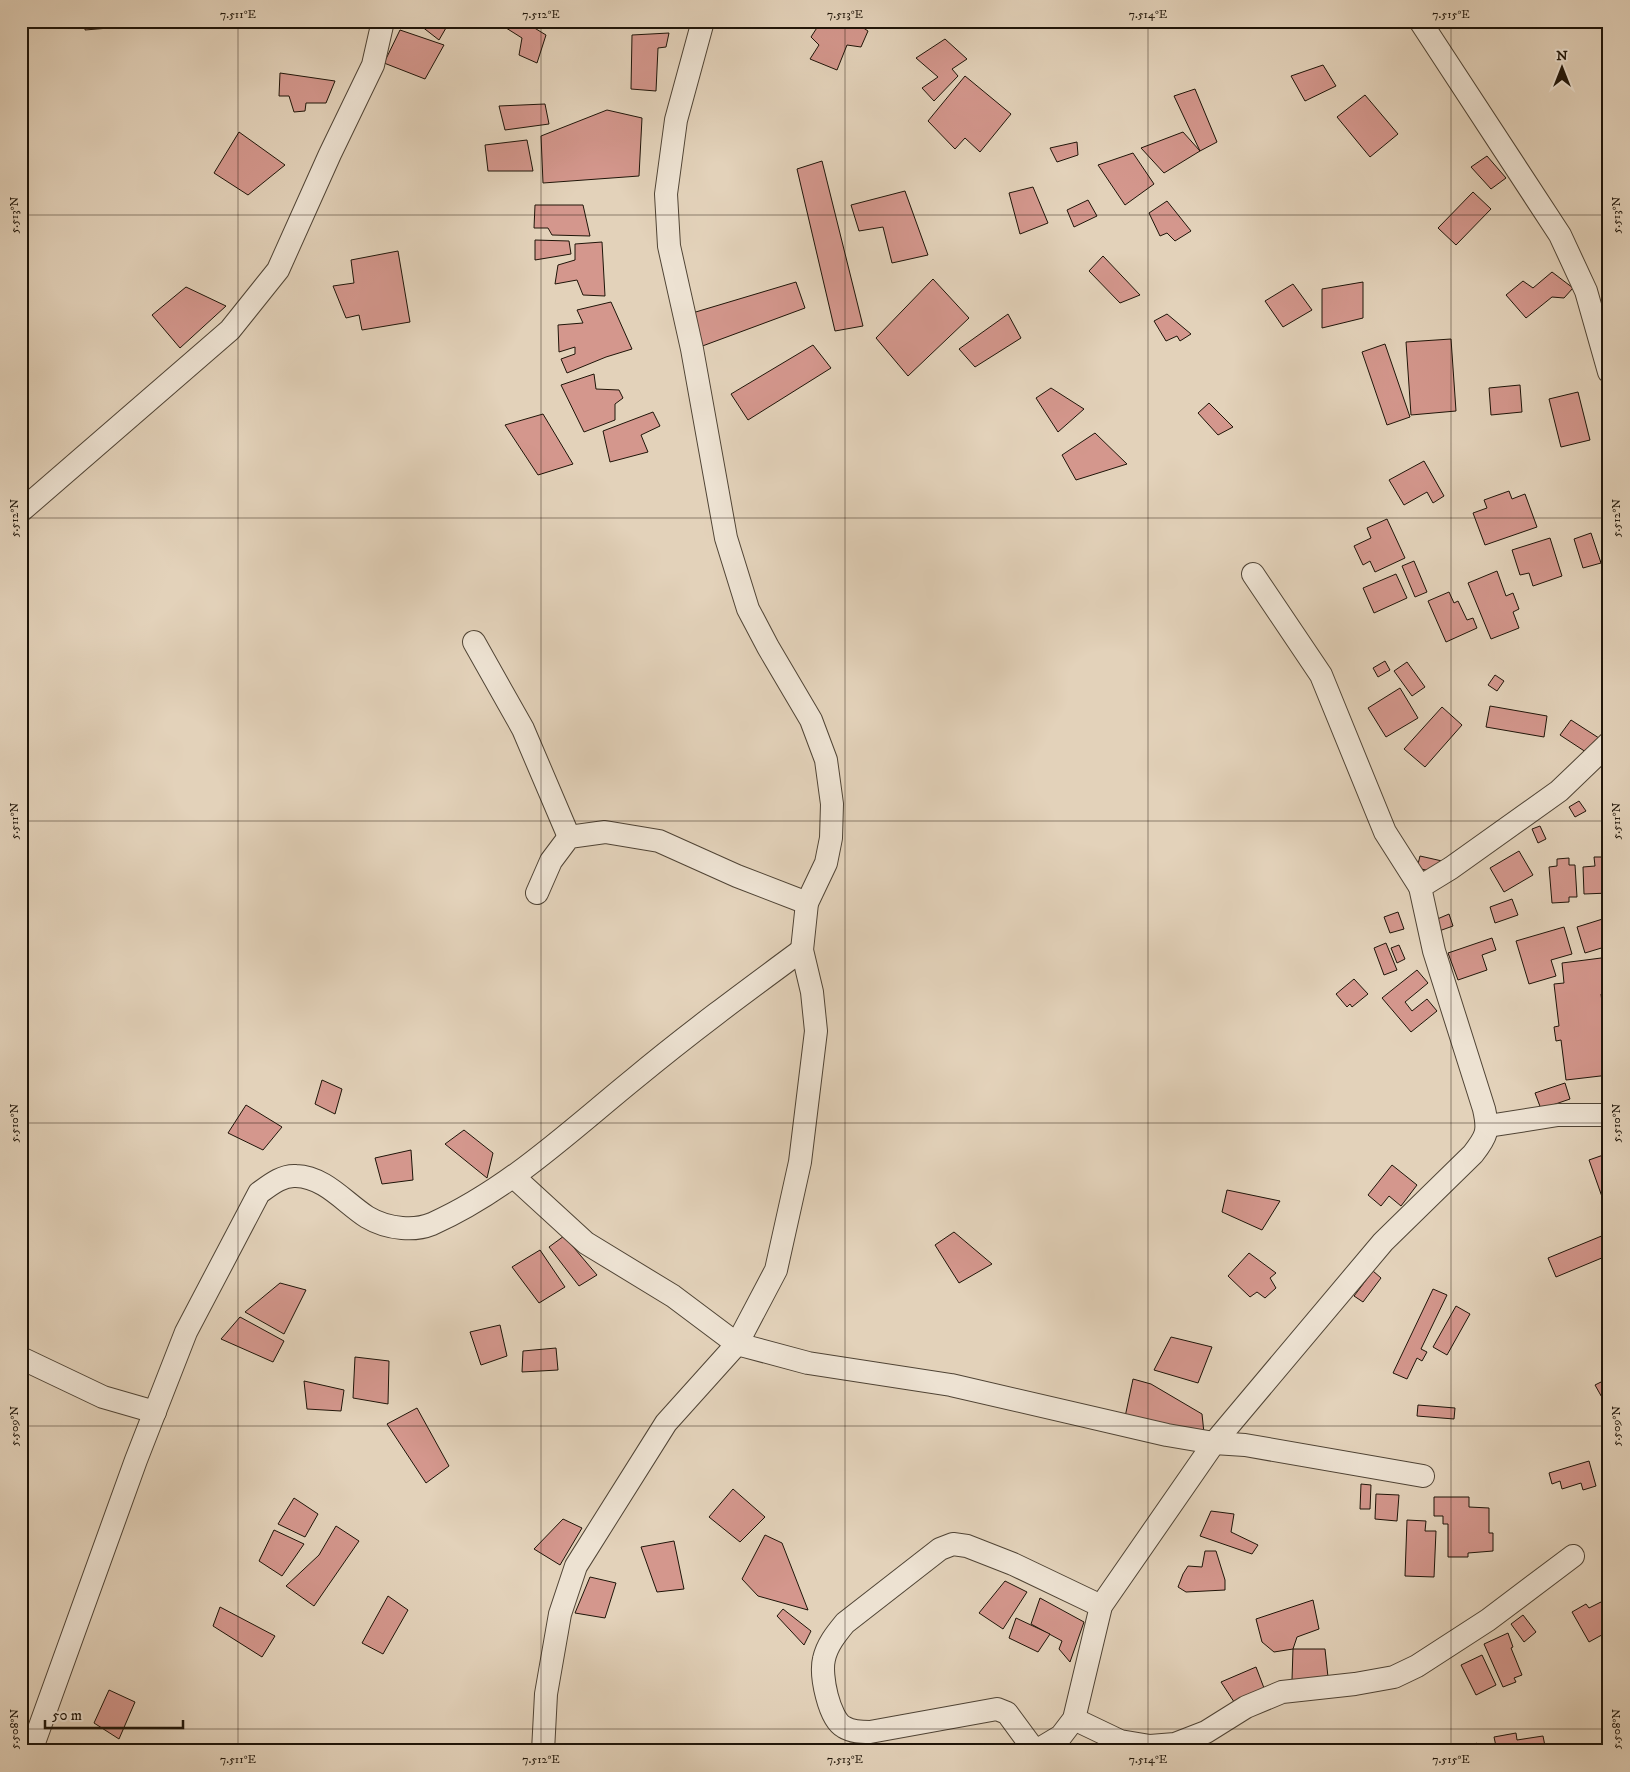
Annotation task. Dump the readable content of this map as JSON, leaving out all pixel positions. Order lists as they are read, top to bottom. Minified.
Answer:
{"scale_bar":"50 m","north":"top","coordinates":["7.511°E","7.512°E","7.513°E","7.514°E","7.515°E","5.513°N","5.512°N","5.511°N","5.510°N","5.509°N","5.508°N"]}
